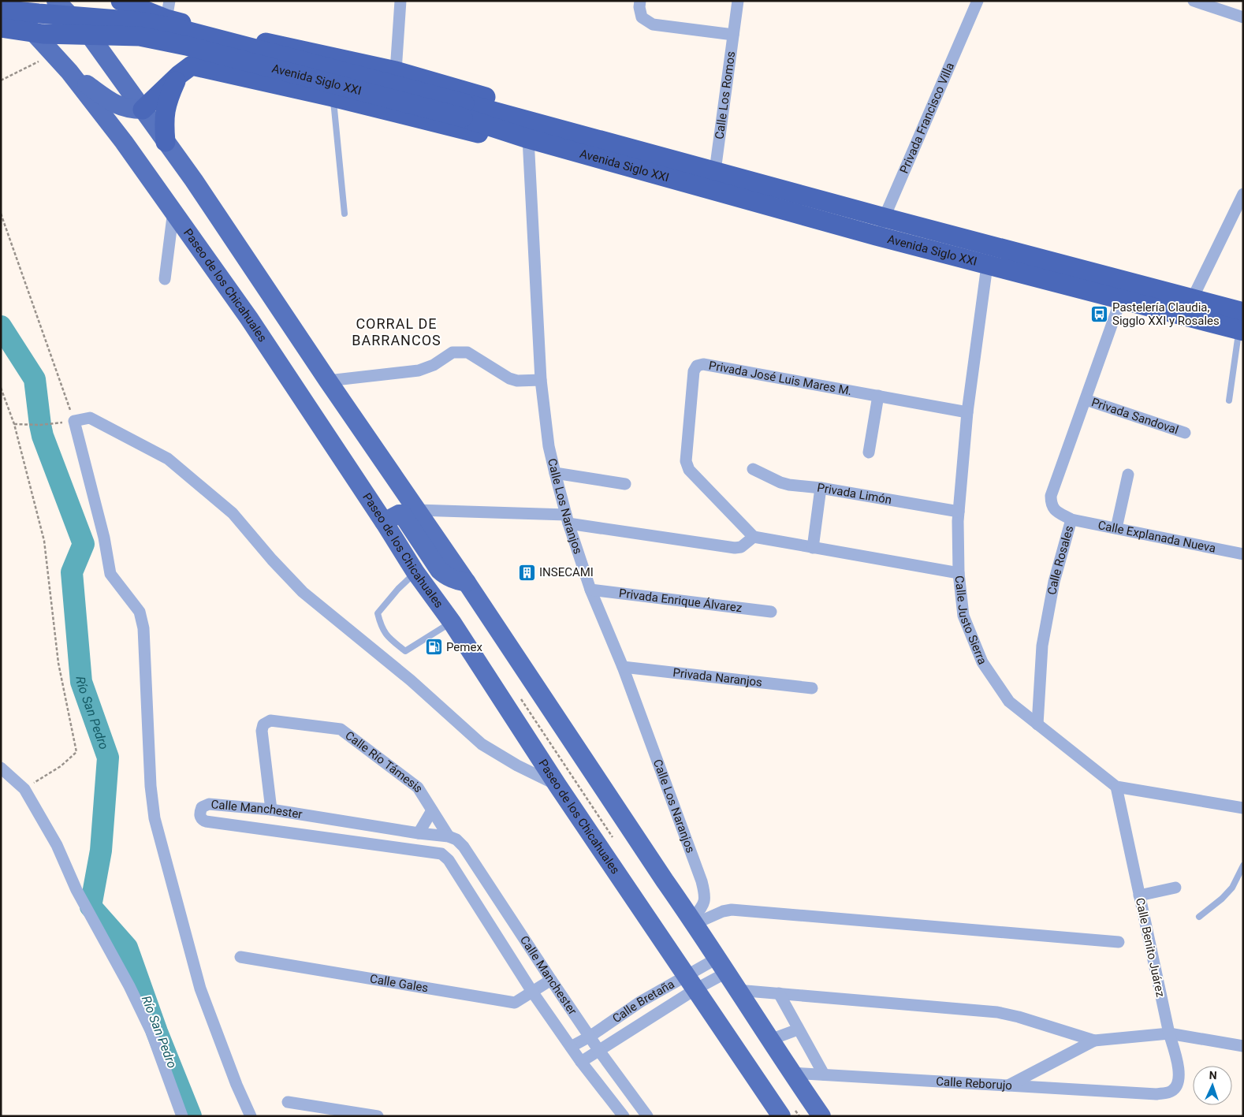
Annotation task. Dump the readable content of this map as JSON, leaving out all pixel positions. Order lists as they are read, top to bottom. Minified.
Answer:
{"streets":{"highway":["Avenida Siglo XXI"],"main road":["Paseo de los Chicahuales"],"street":["Calle Los Romos","Privada Francisco Villa","Privada José Luis Mares M.","Privada Sandoval","Privada Limón","Calle Los Naranjos","Calle Explanada Nueva","Calle Rosales","Privada Enrique Álvarez","Calle Justo Sierra","Privada Naranjos","Calle Río Támesis","Calle Manchester","Calle Benito Juárez","Calle Gales","Calle Bretaña","Calle Reborujo"]},"crossings":[["Avenida Siglo XXI","Calle Los Romos"],["Avenida Siglo XXI","Privada Francisco Villa"],["Avenida Siglo XXI","Calle Los Naranjos"],["Avenida Siglo XXI","Calle Rosales"],["Avenida Siglo XXI","Calle Justo Sierra"],["Paseo de los Chicahuales","Calle Bretaña"],["Privada José Luis Mares M.","Calle Justo Sierra"],["Privada Sandoval","Calle Rosales"],["Privada Limón","Calle Justo Sierra"],["Calle Los Naranjos","Privada Enrique Álvarez"],["Calle Los Naranjos","Privada Naranjos"],["Calle Explanada Nueva","Calle Rosales"],["Calle Rosales","Calle Justo Sierra"],["Calle Justo Sierra","Calle Benito Juárez"],["Calle Río Támesis","Calle Manchester"],["Calle Manchester","Calle Gales"],["Calle Manchester","Calle Bretaña"],["Calle Benito Juárez","Calle Reborujo"]],"districts":["CORRAL DE BARRANCOS"],"water":["Río San Pedro"],"places":{"bus stop":["Pastelería Claudia, Sigglo XXI y Rosales"],"building":["INSECAMI"],"fuel station":["Pemex"]},"north":"top"}
